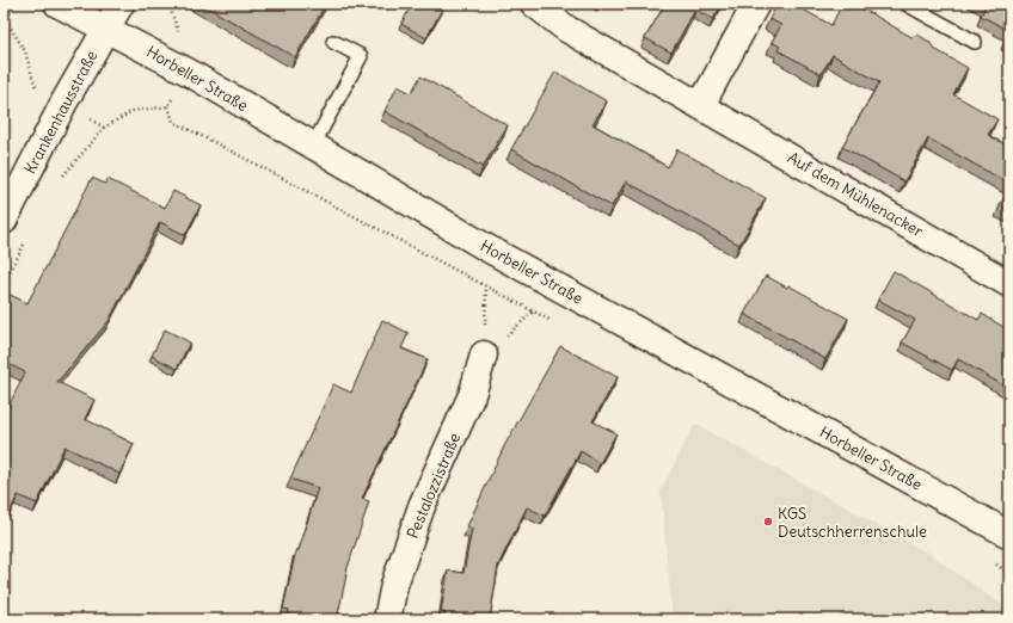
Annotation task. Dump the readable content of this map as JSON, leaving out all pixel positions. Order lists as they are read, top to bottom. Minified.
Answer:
{"streets":{"street":["Horbeller Straße","Krankenhausstraße","Auf dem Mühlenacker","Pestalozzistraße"]},"crossings":[["Horbeller Straße","Krankenhausstraße"]],"places":["KGS Deutschherrenschule"]}
